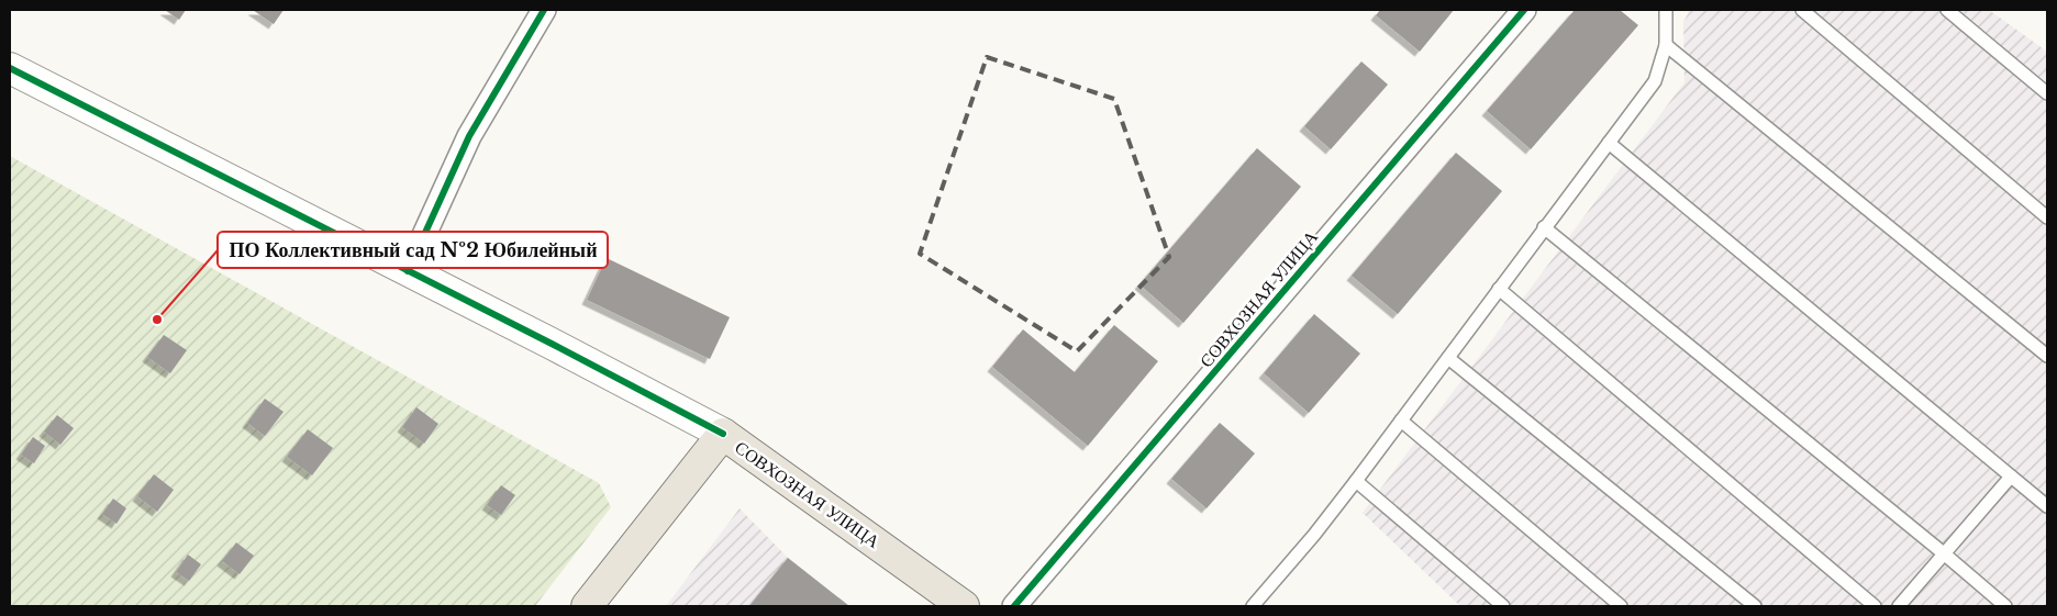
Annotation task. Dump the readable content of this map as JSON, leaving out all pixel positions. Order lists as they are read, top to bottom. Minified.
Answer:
{"streets":{"main road":["СОВХОЗНАЯ УЛИЦА"]},"places":["ПО Коллективный сад №2 Юбилейный"]}
